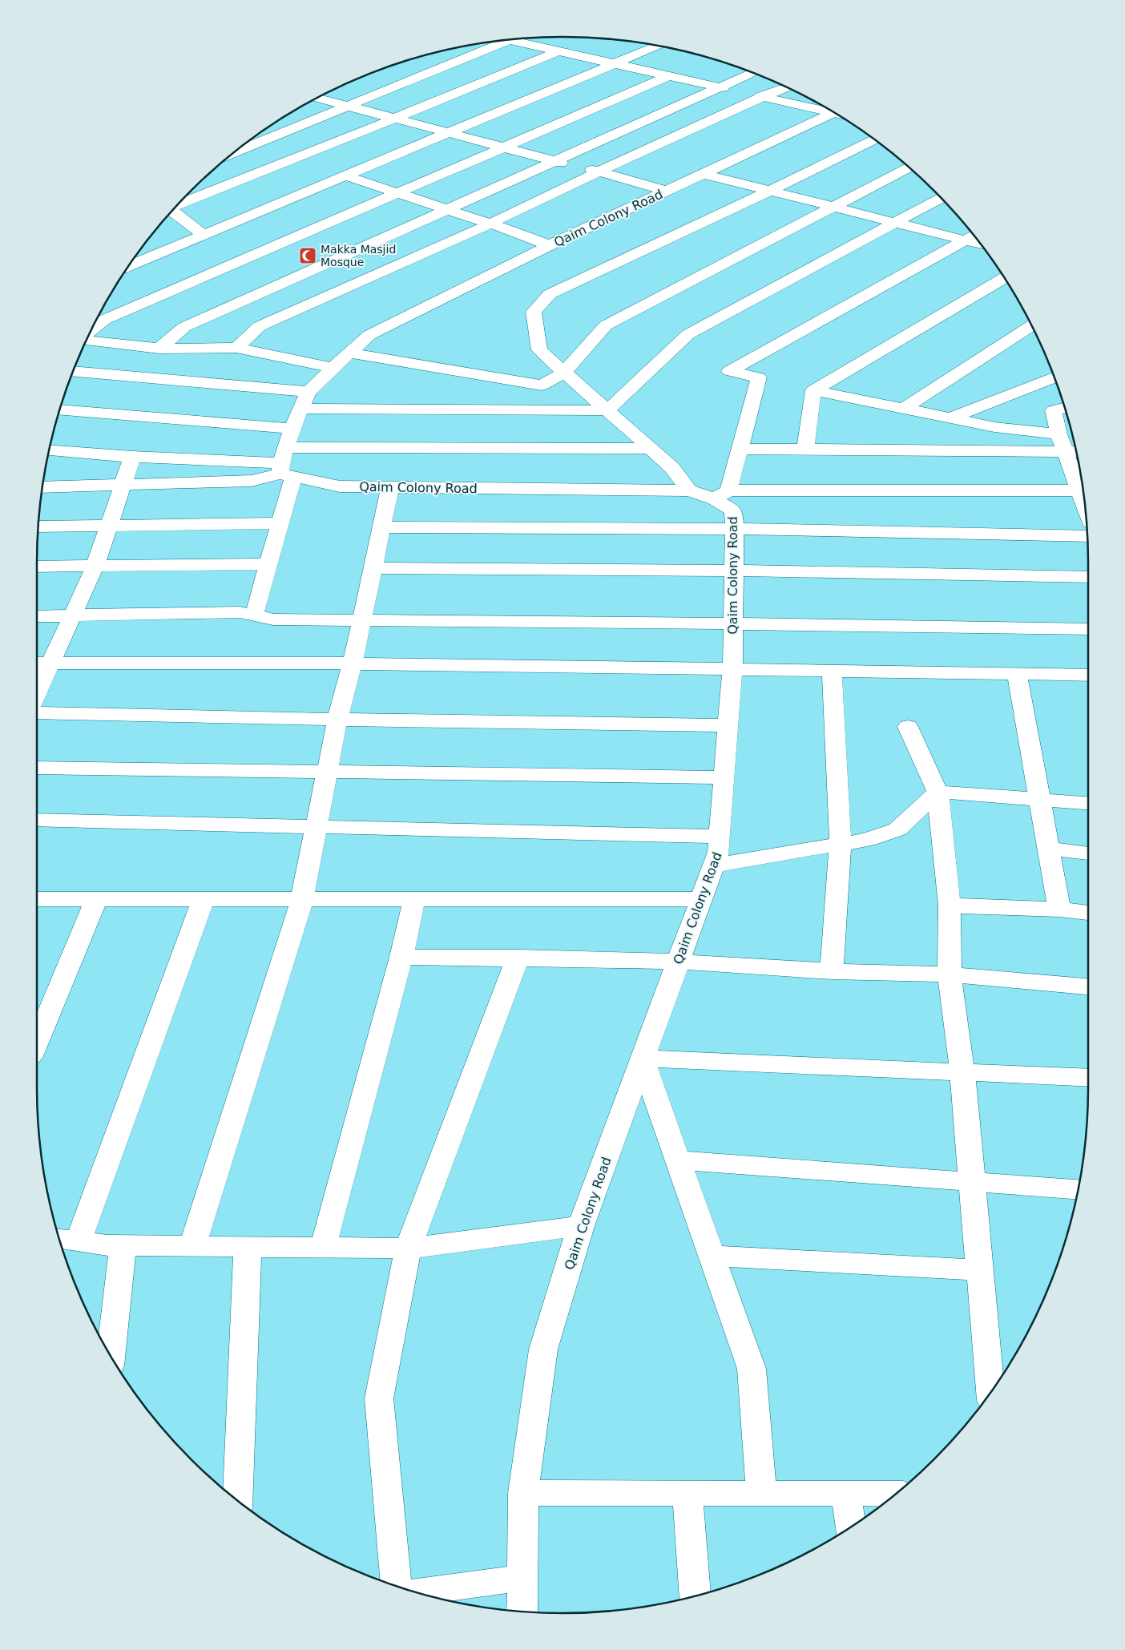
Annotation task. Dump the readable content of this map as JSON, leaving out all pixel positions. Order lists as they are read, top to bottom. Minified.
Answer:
{"streets":{"street":["Qaim Colony Road"]},"places":{"mosque":["Makka Masjid Mosque"]}}
